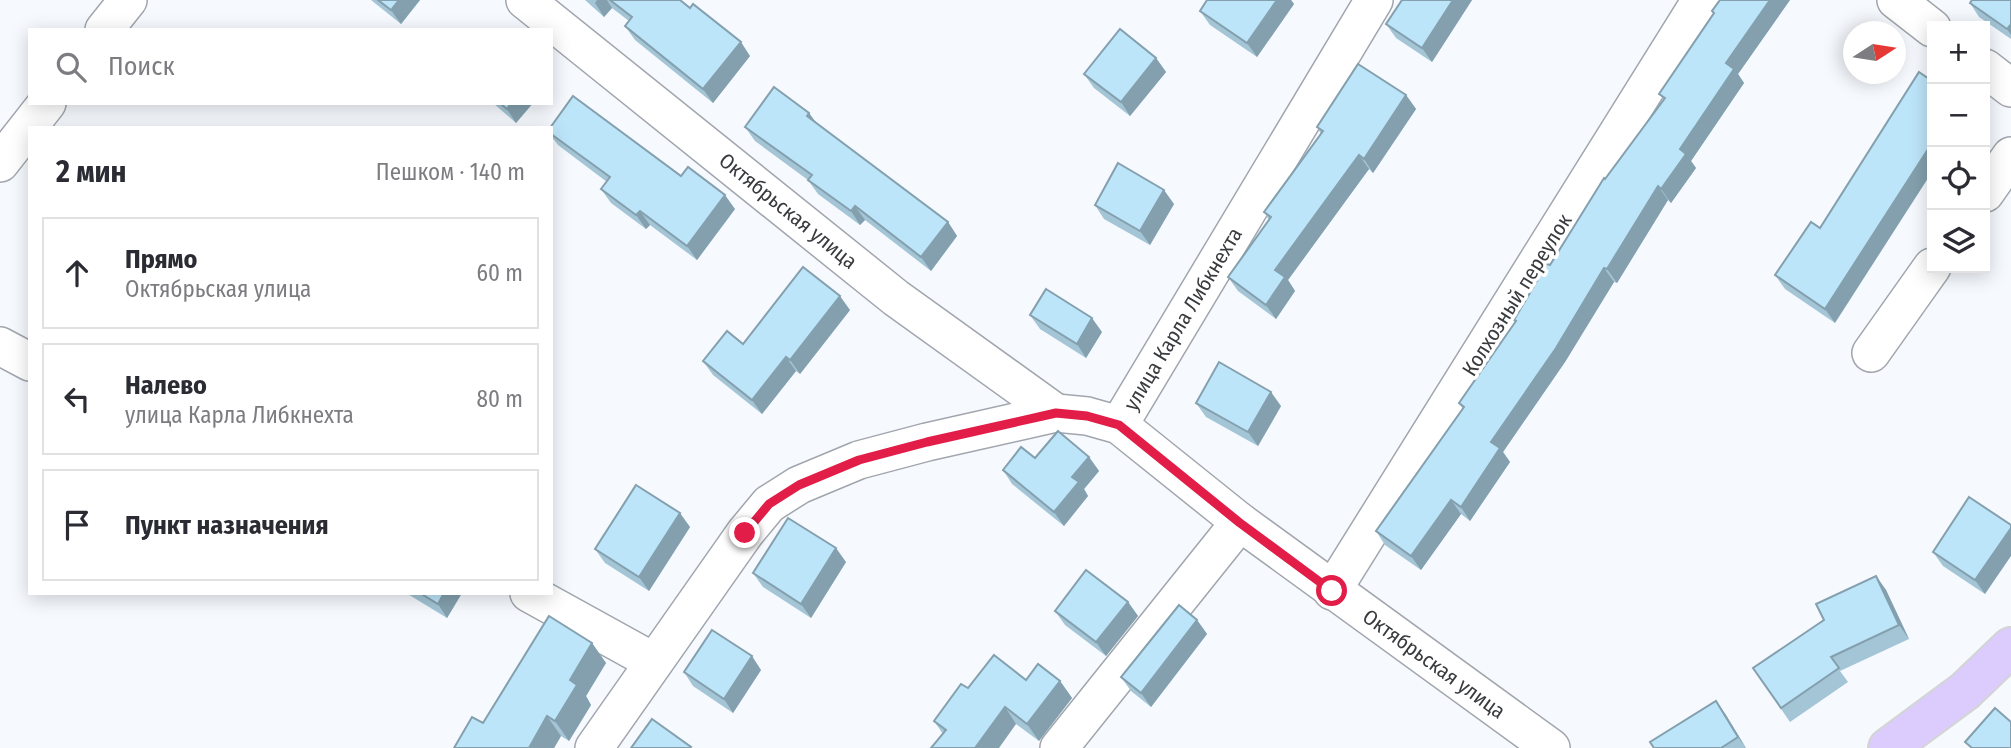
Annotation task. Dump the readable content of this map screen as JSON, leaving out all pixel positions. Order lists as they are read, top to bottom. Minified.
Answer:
{"streets":{"street":["Октябрьская улица","Колхозный переулок","улица Карла Либкнехта"]},"crossings":[["Октябрьская улица","Колхозный переулок"],["Октябрьская улица","улица Карла Либкнехта"]],"north":"right","page":{"map_buttons":["+","−"],"search":"Поиск","heading":["2 мин","Пешком · 140 m"],"list":[["Прямо","Октябрьская улица","60 m"],["Налево","улица Карла Либкнехта","80 m"],"Пункт назначения"]}}
